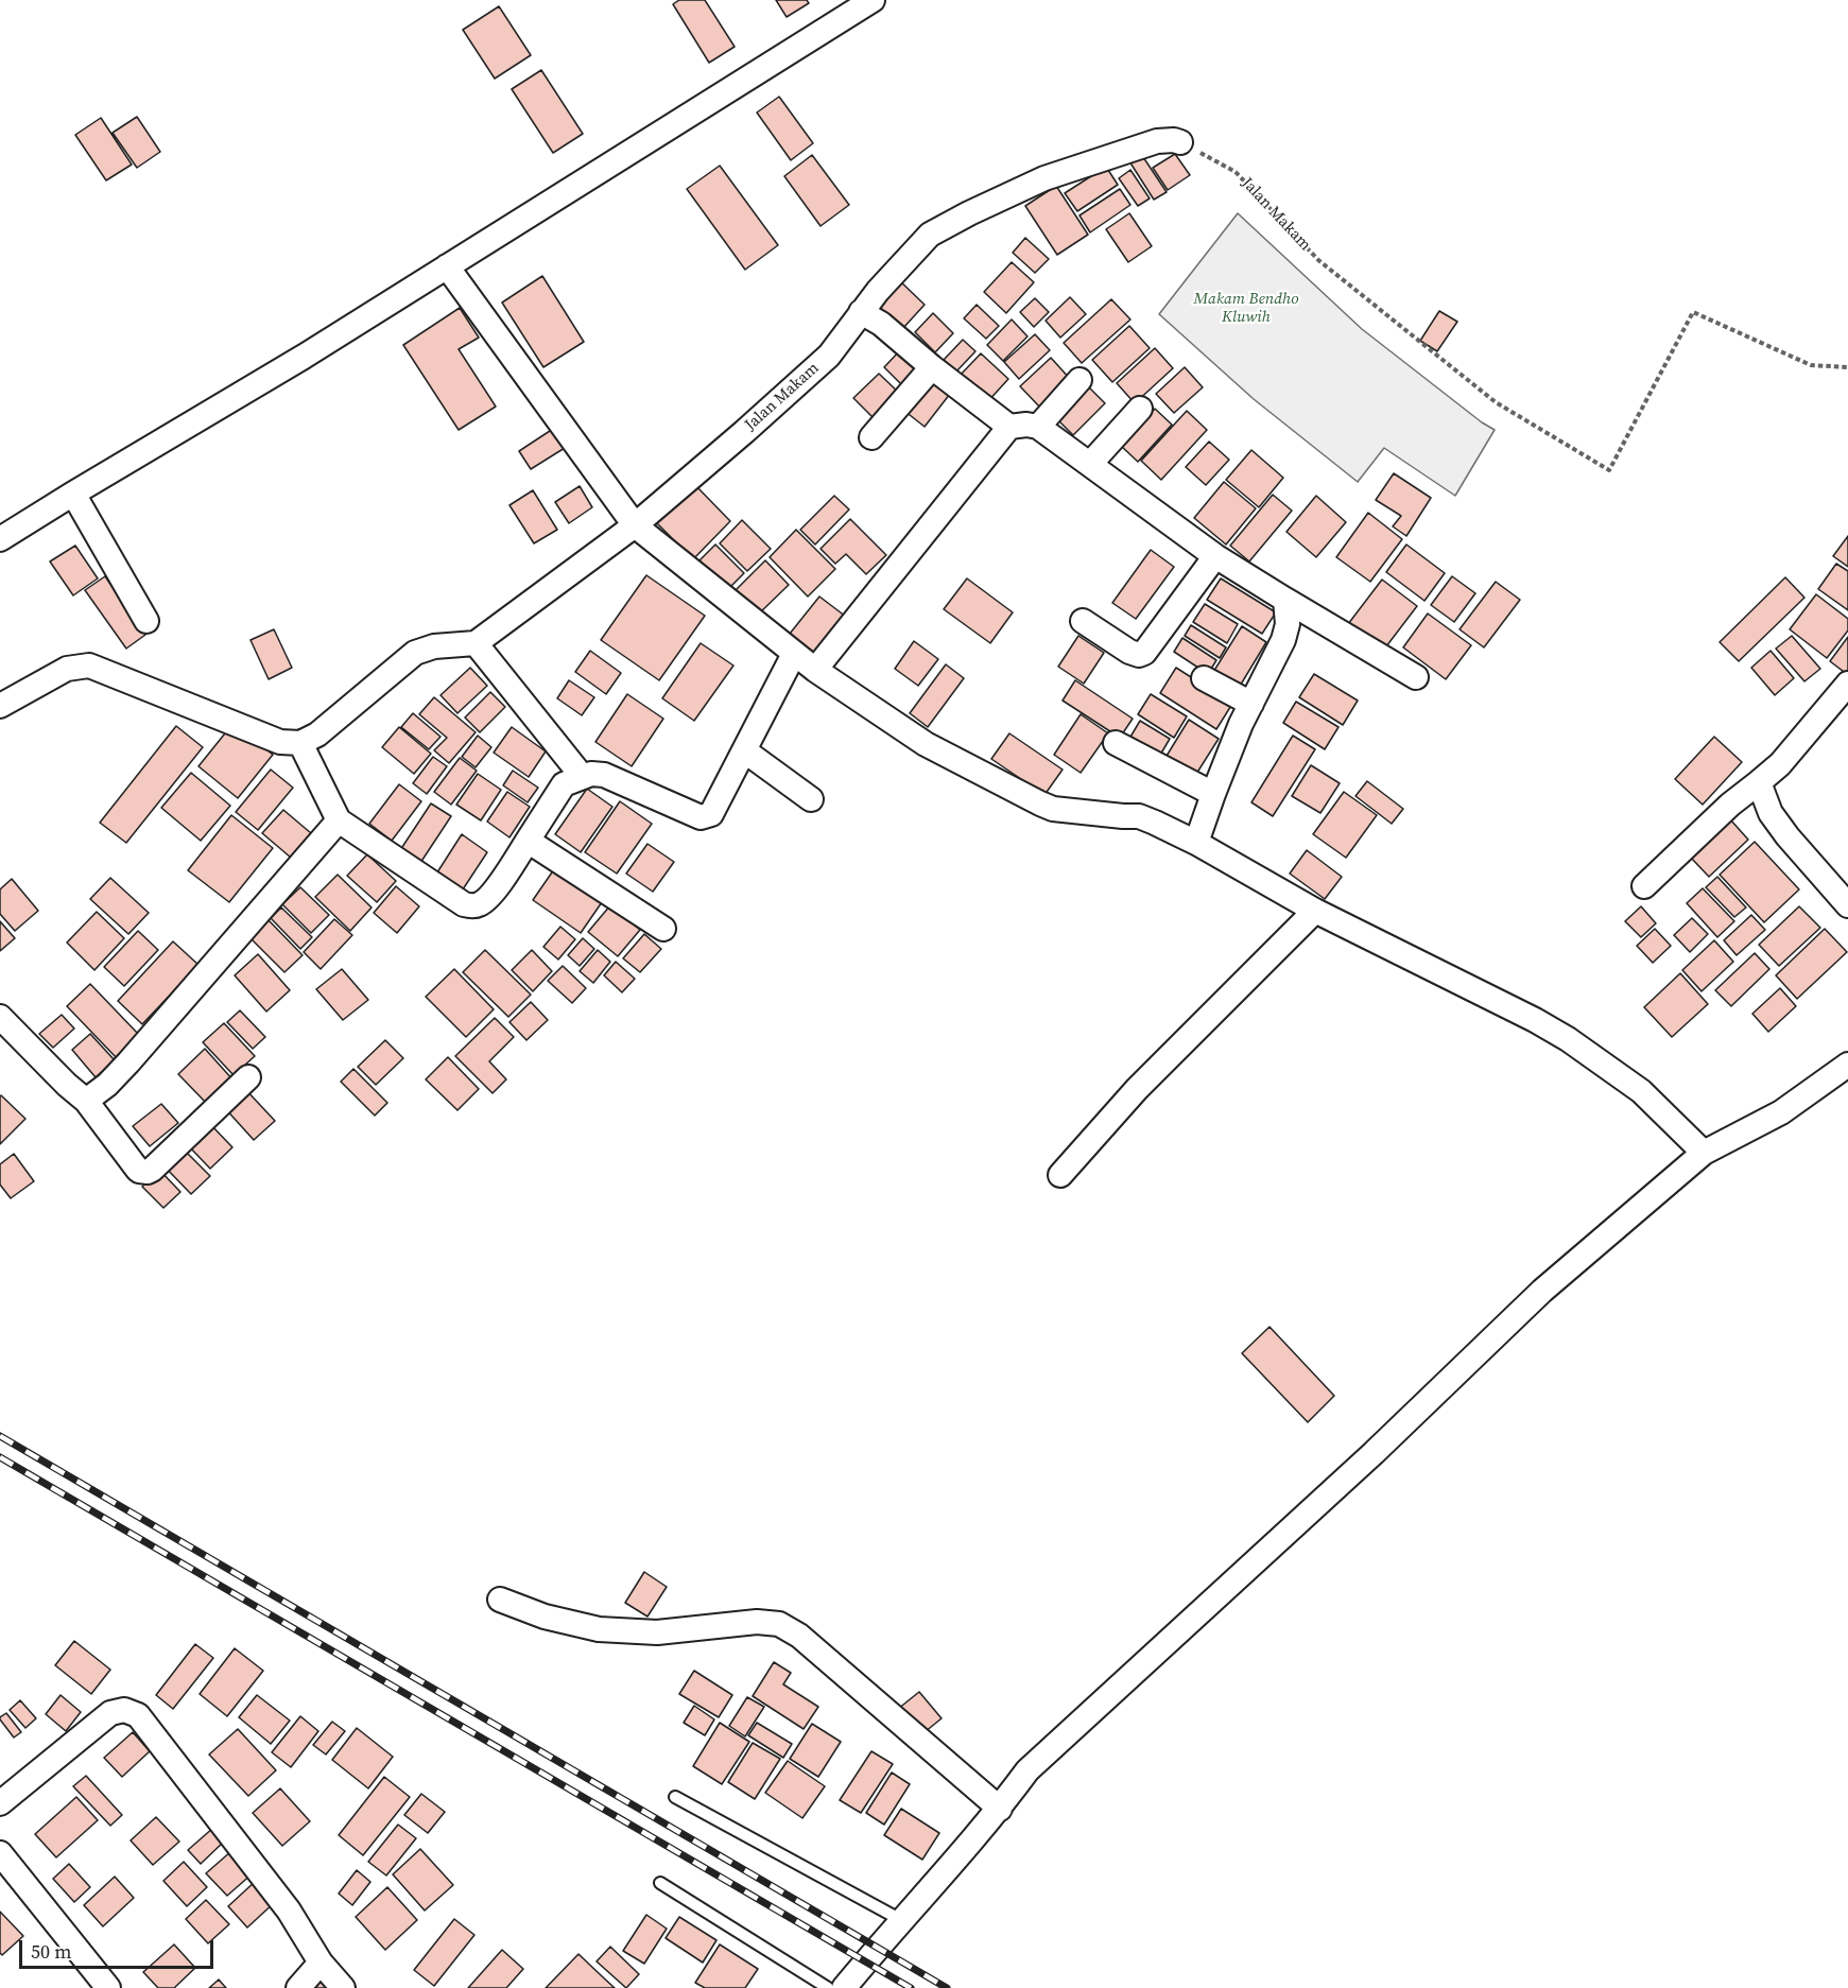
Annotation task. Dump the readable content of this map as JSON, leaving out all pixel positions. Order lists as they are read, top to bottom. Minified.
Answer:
{"streets":{"street":["Jalan Makam"]},"parks":["Makam Bendho Kluwih"],"scale_bar":"50 m"}
